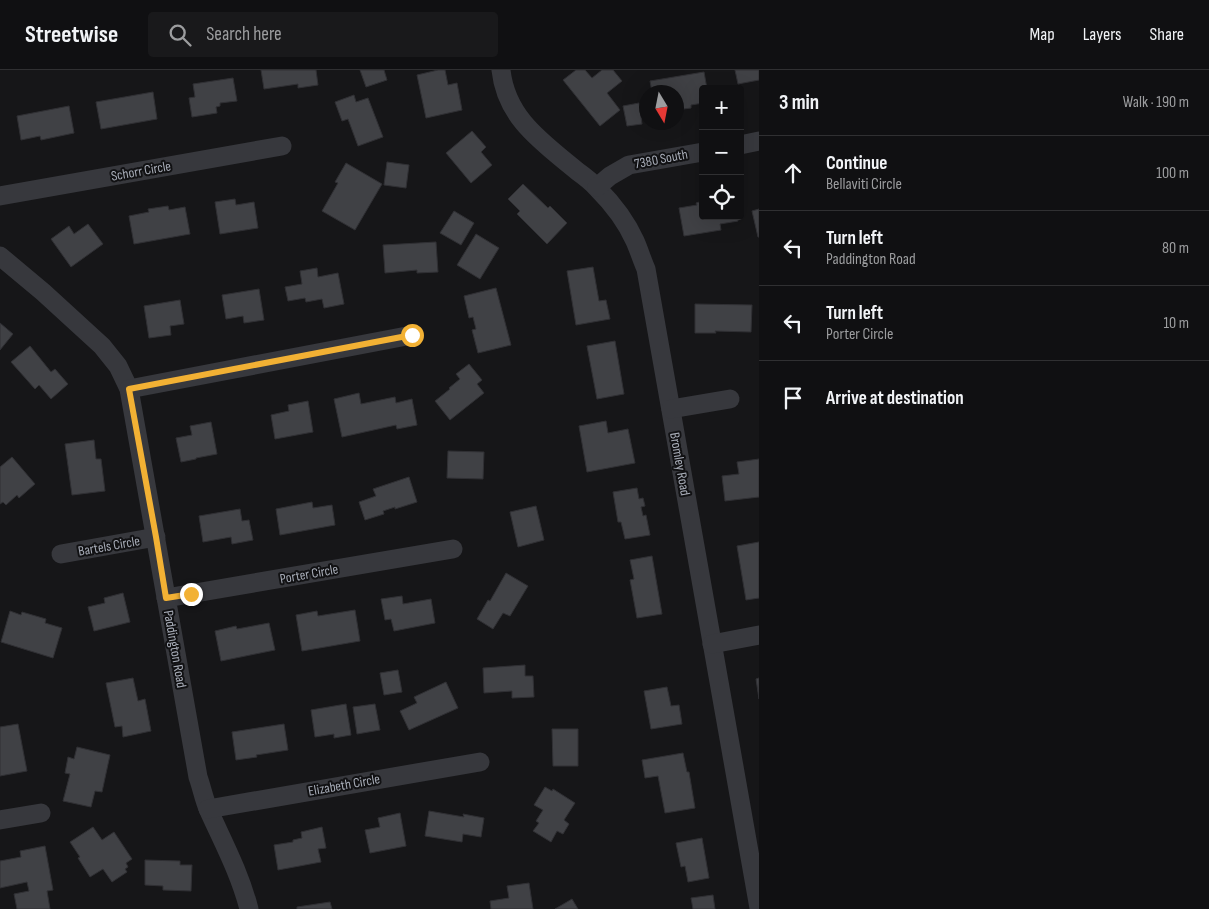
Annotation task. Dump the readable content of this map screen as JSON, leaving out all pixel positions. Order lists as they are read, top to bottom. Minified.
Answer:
{"streets":{"street":["7380 South","Schorr Circle","Bromley Road","Bartels Circle","Porter Circle","Paddington Road","Elizabeth Circle"]},"crossings":[["7380 South","Bromley Road"],["Bartels Circle","Paddington Road"],["Porter Circle","Paddington Road"],["Paddington Road","Elizabeth Circle"]],"north":"bottom","page":{"header":"Streetwise","search":"Search here","nav":["Map","Layers","Share"],"heading":["3 min","Walk · 190 m"],"map_buttons":["+","−"],"list":[["Continue","Bellaviti Circle","100 m"],["Turn left","Paddington Road","80 m"],["Turn left","Porter Circle","10 m"],"Arrive at destination"]}}
